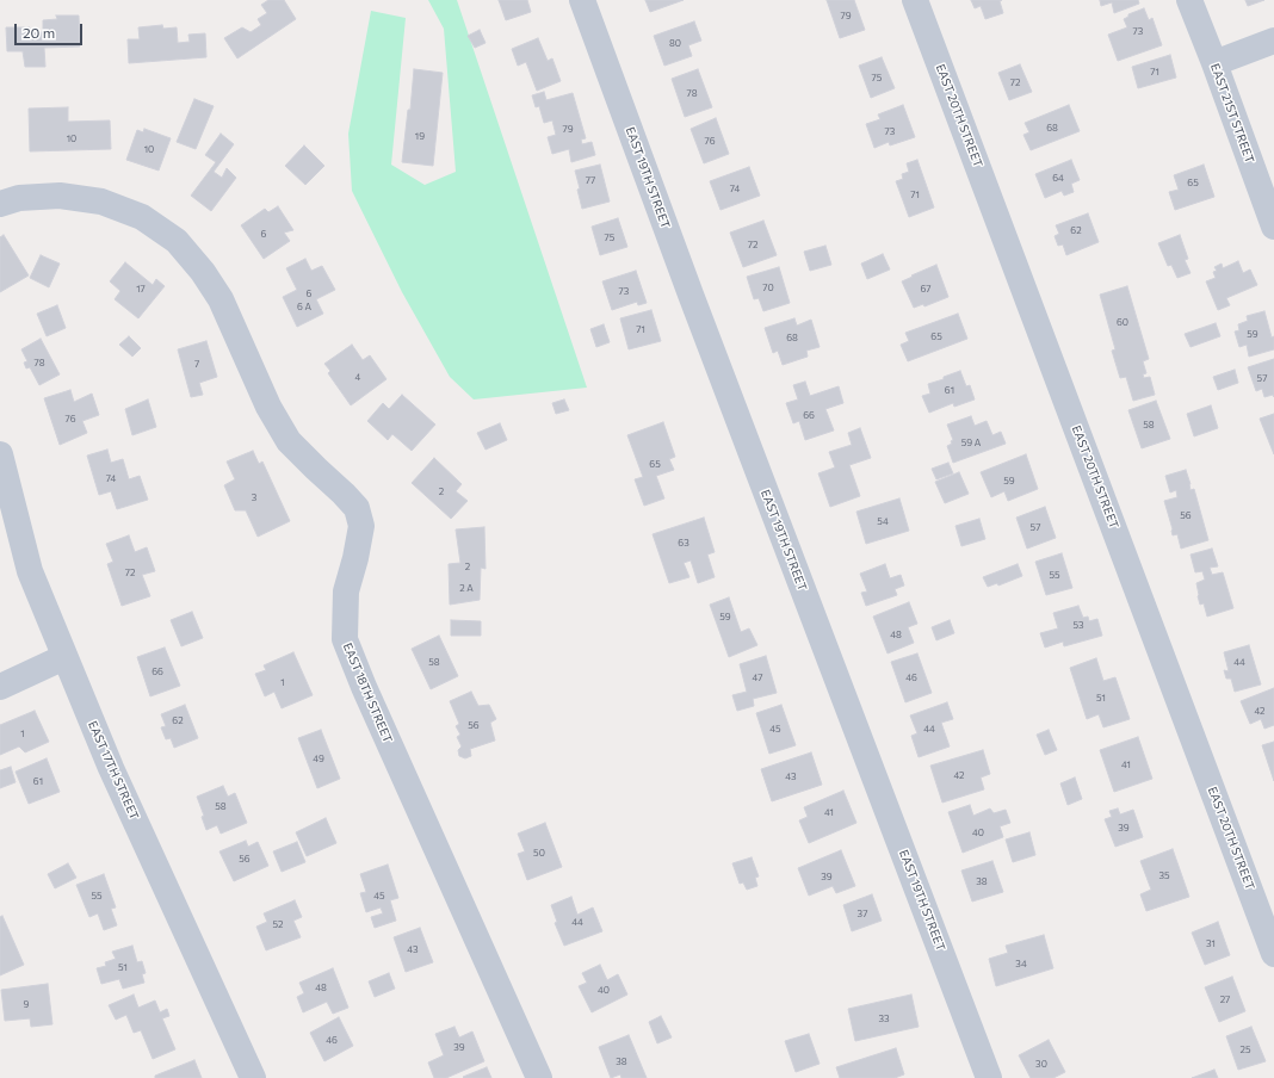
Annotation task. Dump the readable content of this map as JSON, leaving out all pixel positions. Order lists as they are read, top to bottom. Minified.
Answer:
{"streets":{"street":["EAST 21ST STREET","EAST 20TH STREET","EAST 19TH STREET","EAST 18TH STREET","EAST 17TH STREET"]},"house_numbers":["79","73","80","71","75","72","78","68","79","73","19","10","76","10","64","77","65","74","71","62","6","75","72","70","17","67","73","6","6 A","60","71","59","65","68","78","7","4","57","61","66","76","58","59 A","65","74","59","2","3","56","54","57","63","2","72","55","2 A","59","53","48","58","44","66","47","46","1","51","42","62","56","45","44","1","49","41","42","43","61","58","41","39","40","50","56","35","39","38","55","45","37","44","52","31","43","34","51","48","40","27","9","33","46","39","25","38","30"],"scale_bar":"20 m"}
